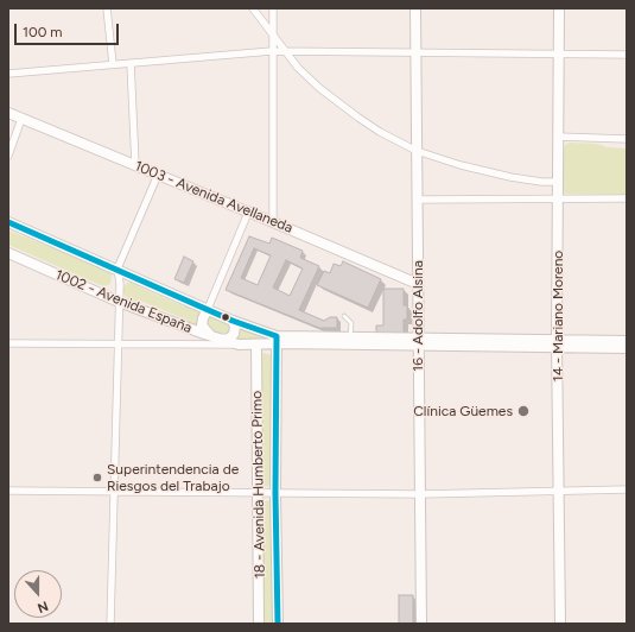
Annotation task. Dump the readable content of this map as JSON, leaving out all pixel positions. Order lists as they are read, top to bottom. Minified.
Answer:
{"streets":{"street":["1003 - Avenida Avellaneda","1002 - Avenida España","16 - Adolfo Alsina","14 - Mariano Moreno","18 - Avenida Humberto Primo"]},"crossings":[["1003 - Avenida Avellaneda","16 - Adolfo Alsina"],["1002 - Avenida España","18 - Avenida Humberto Primo"]],"places":["Clínica Güemes","Superintendencia de Riesgos del Trabajo"],"scale_bar":"100 m","north":"bottom"}
